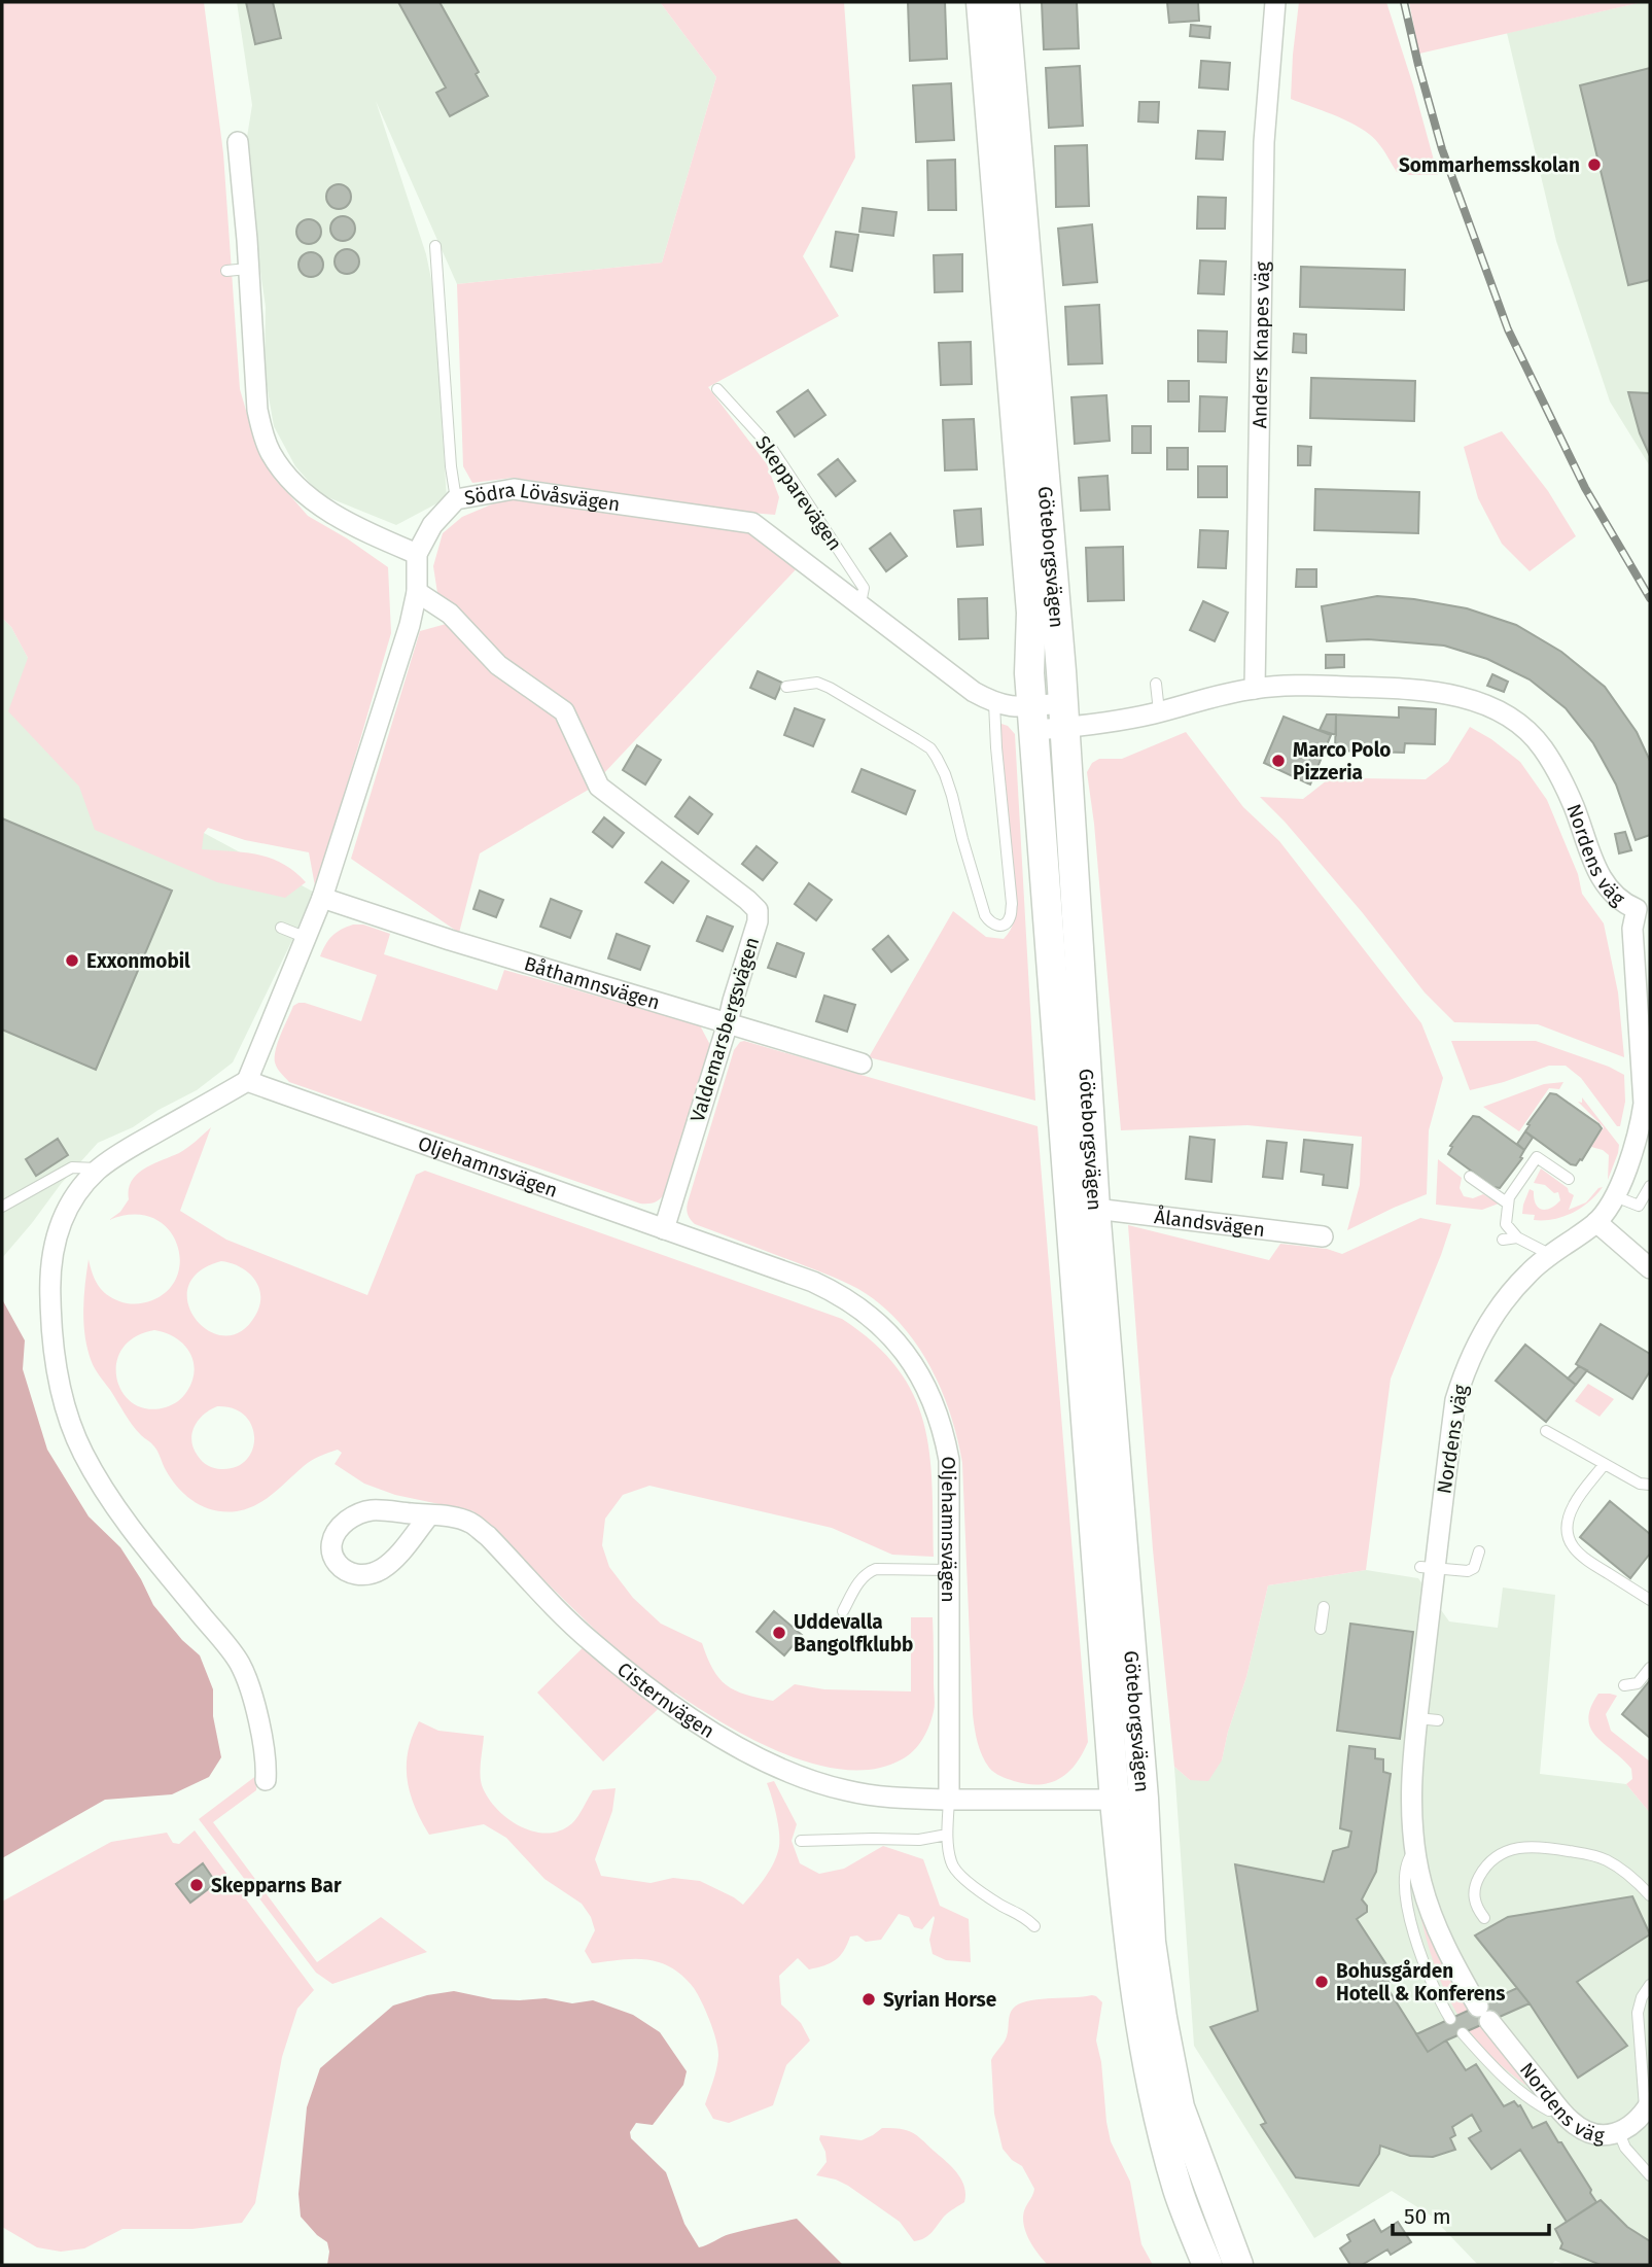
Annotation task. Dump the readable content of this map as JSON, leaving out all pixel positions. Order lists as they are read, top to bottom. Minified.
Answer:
{"streets":{"main road":["Göteborgsvägen"],"street":["Anders Knapes väg","Södra Lövåsvägen","Nordens väg","Båthamnsvägen","Valdemarsbergsvägen","Oljehamnsvägen","Ålandsvägen","Cisternvägen"],"lane":["Skepparevägen"]},"crossings":[["Anders Knapes väg","Nordens väg"],["Skepparevägen","Södra Lövåsvägen"],["Södra Lövåsvägen","Göteborgsvägen"],["Södra Lövåsvägen","Nordens väg"],["Södra Lövåsvägen","Båthamnsvägen"],["Södra Lövåsvägen","Valdemarsbergsvägen"],["Södra Lövåsvägen","Oljehamnsvägen"],["Göteborgsvägen","Nordens väg"],["Göteborgsvägen","Ålandsvägen"],["Båthamnsvägen","Valdemarsbergsvägen"],["Valdemarsbergsvägen","Oljehamnsvägen"],["Oljehamnsvägen","Cisternvägen"]],"places":["Sommarhemsskolan","Marco Polo Pizzeria","Exxonmobil","Uddevalla Bangolfklubb","Skepparns Bar","Bohusgården Hotell & Konferens","Syrian Horse"],"scale_bar":"50 m"}
